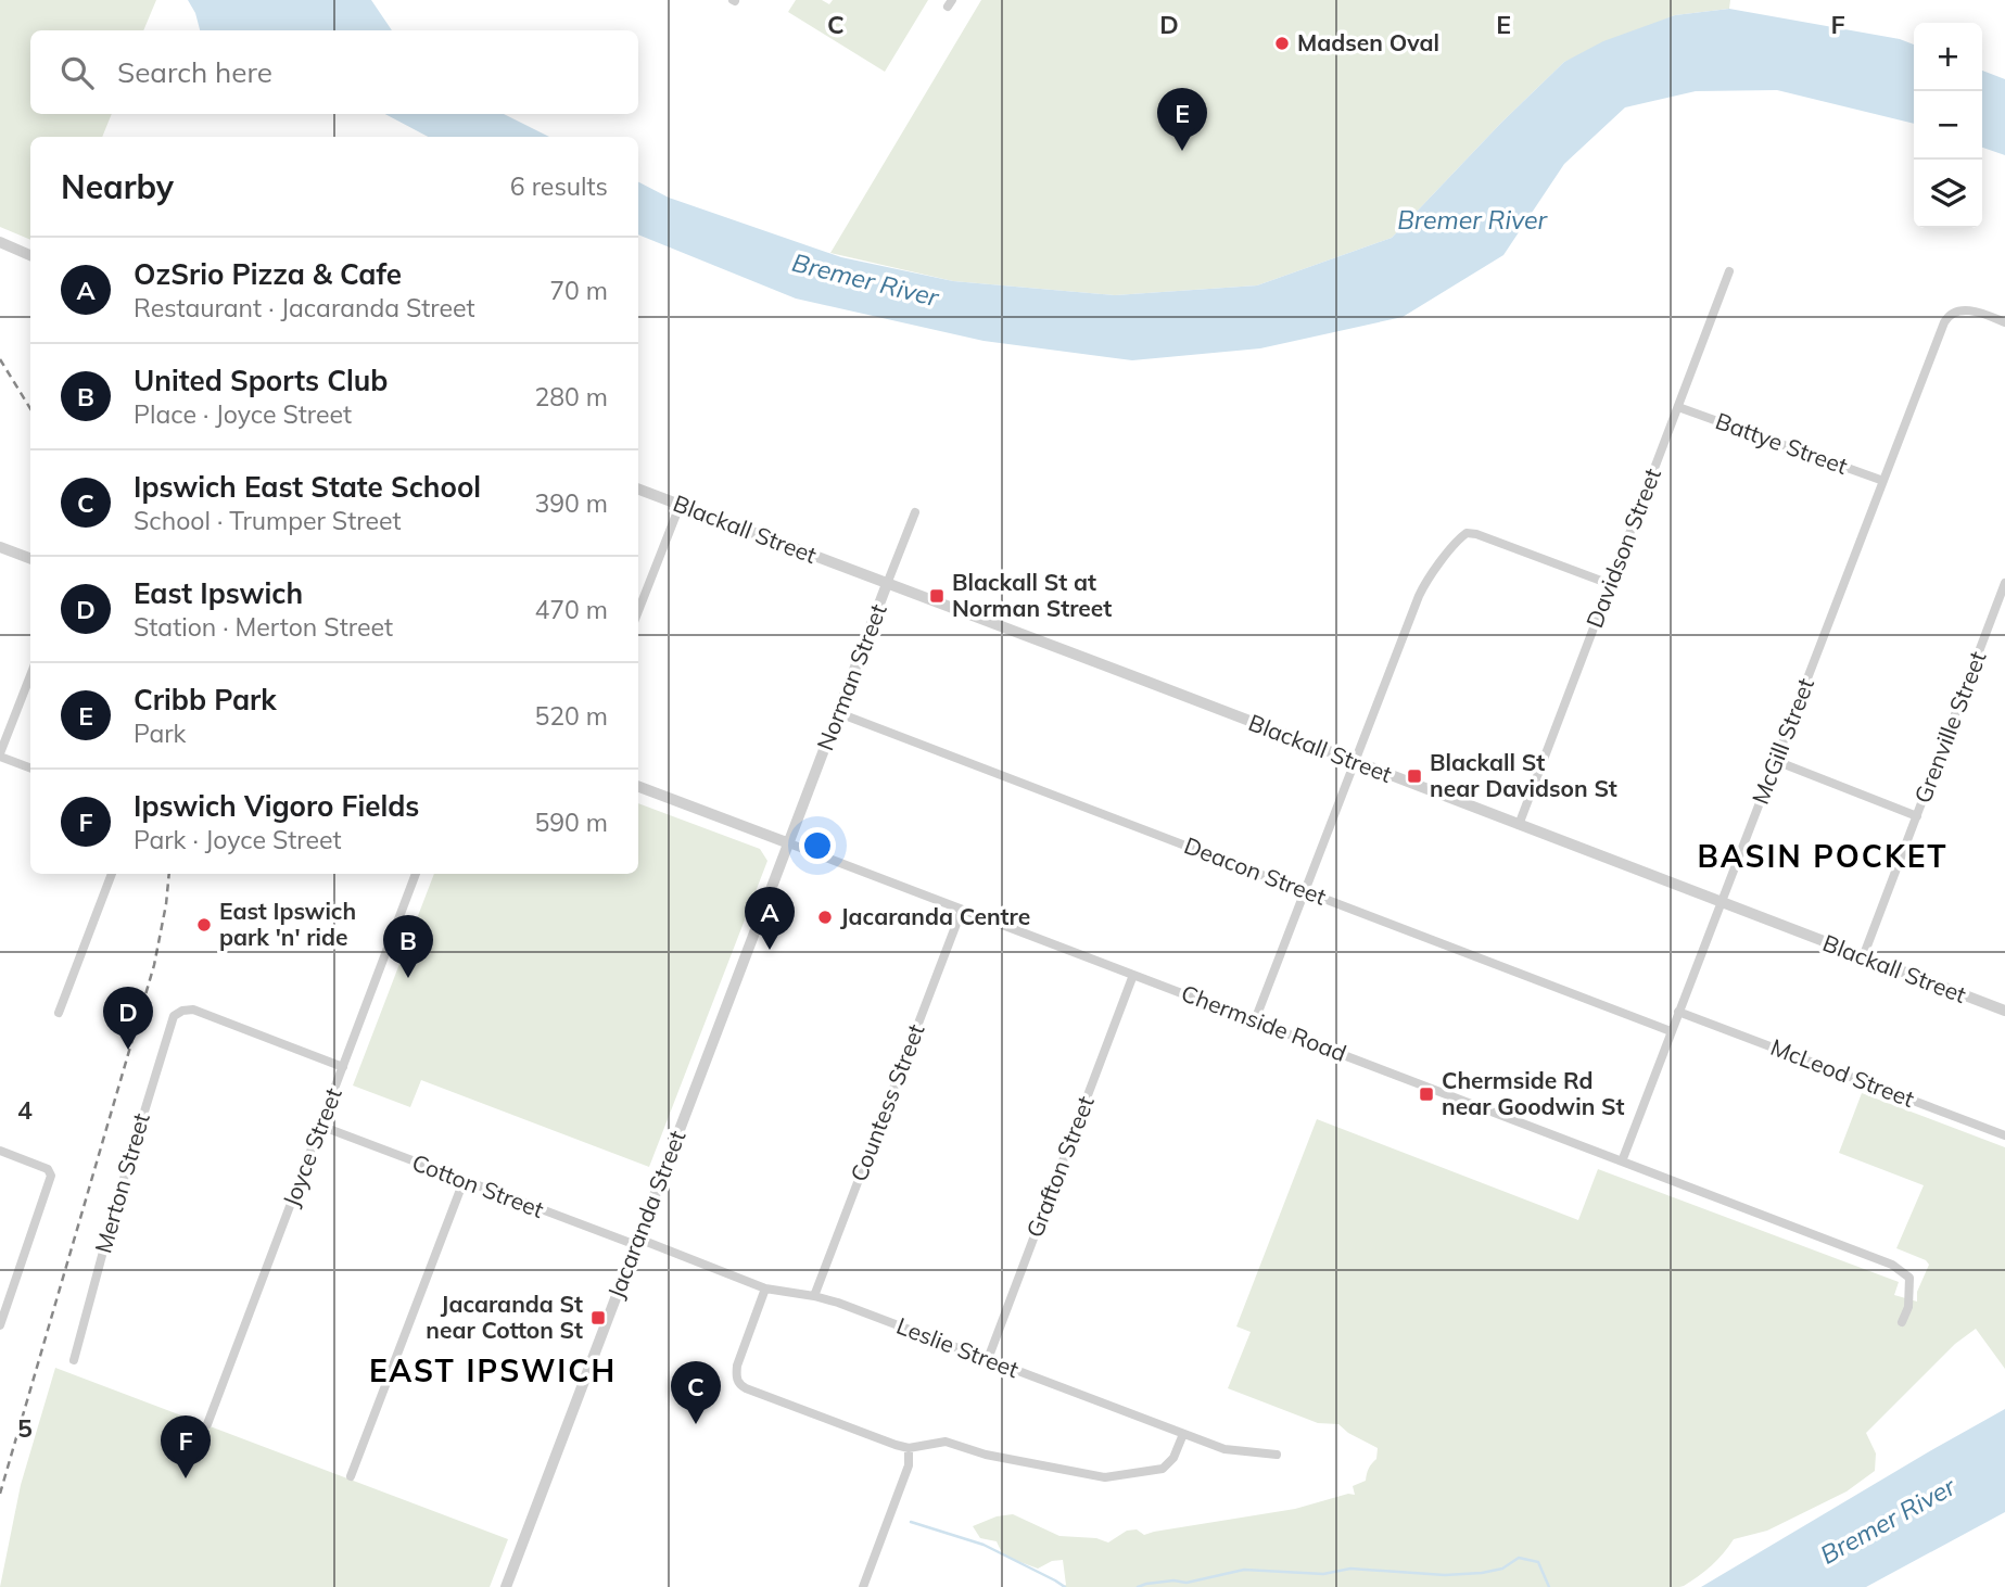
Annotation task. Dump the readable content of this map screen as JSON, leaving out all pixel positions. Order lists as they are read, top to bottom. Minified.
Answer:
{"streets":{"street":["Battye Street","Blackall Street","Davidson Street","Norman Street","Grenville Street","McGill Street","Deacon Street","Chermside Road","McLeod Street","Countess Street","Joyce Street","Grafton Street","Merton Street","Cotton Street","Jacaranda Street","Leslie Street"]},"crossings":[["Battye Street","Davidson Street"],["Battye Street","McGill Street"],["Blackall Street","Davidson Street"],["Blackall Street","Norman Street"],["Blackall Street","Grenville Street"],["Blackall Street","McGill Street"],["Norman Street","Deacon Street"],["Norman Street","Chermside Road"],["Norman Street","Jacaranda Street"],["McGill Street","Deacon Street"],["McGill Street","Chermside Road"],["McGill Street","McLeod Street"],["Chermside Road","Countess Street"],["Chermside Road","Grafton Street"],["Chermside Road","Jacaranda Street"],["Countess Street","Leslie Street"],["Joyce Street","Merton Street"],["Joyce Street","Cotton Street"],["Grafton Street","Leslie Street"],["Cotton Street","Jacaranda Street"],["Cotton Street","Leslie Street"],["Jacaranda Street","Leslie Street"]],"districts":["BASIN POCKET","EAST IPSWICH"],"water":["Bremer River"],"places":{"other":["Madsen Oval","Jacaranda Centre","East Ipswich park 'n' ride"],"transit":["Blackall St at Norman Street","Blackall St near Davidson St","Chermside Rd near Goodwin St","Jacaranda St near Cotton St"]},"page":{"map_buttons":["+","−"],"search":"Search here","pins":["E","A","B","D","C","F"],"heading":["Nearby","6 results"],"list":[{"mark":"A","name":"OzSrio Pizza & Cafe","note":"Restaurant · Jacaranda Street","value":"70 m"},{"mark":"B","name":"United Sports Club","note":"Place · Joyce Street","value":"280 m"},{"mark":"C","name":"Ipswich East State School","note":"School · Trumper Street","value":"390 m"},{"mark":"D","name":"East Ipswich","note":"Station · Merton Street","value":"470 m"},{"mark":"E","name":"Cribb Park","note":"Park","value":"520 m"},{"mark":"F","name":"Ipswich Vigoro Fields","note":"Park · Joyce Street","value":"590 m"}]},"grid":{"columns":["C","D","E","F"],"rows":["4","5"]}}
